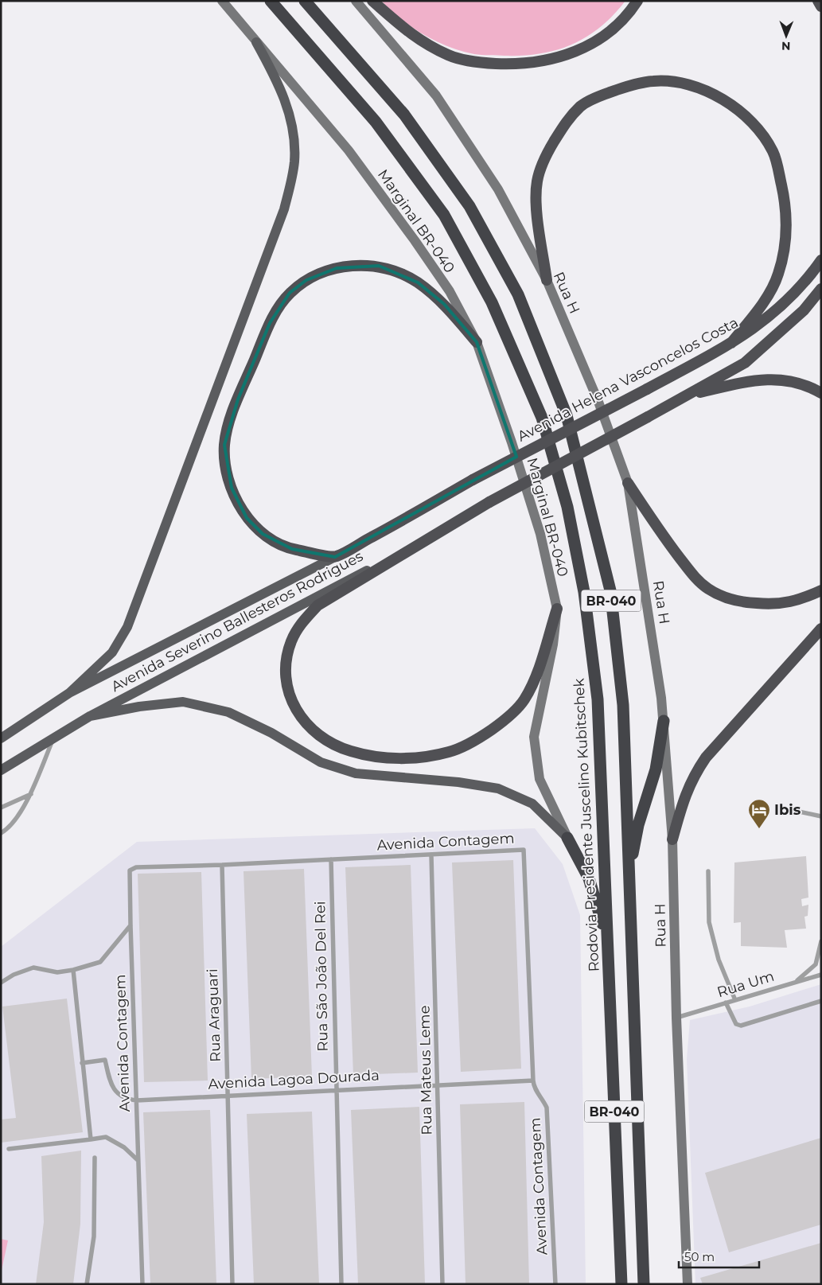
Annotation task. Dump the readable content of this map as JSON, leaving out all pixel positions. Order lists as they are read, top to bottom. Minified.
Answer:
{"streets":{"highway":["Avenida Helena Vasconcelos Costa","BR-040","Avenida Severino Ballesteros Rodrigues","Rodovia Presidente Juscelino Kubitschek"],"main road":["Marginal BR-040","Rua H"],"lane":["Avenida Contagem","Rua São João Del Rei","Rua Um","Rua Araguari","Rua Mateus Leme","Avenida Lagoa Dourada"]},"crossings":[["Rua H","Rua Um"],["Avenida Helena Vasconcelos Costa","Avenida Severino Ballesteros Rodrigues"],["Avenida Contagem","Rua São João Del Rei"],["Avenida Contagem","Rua Araguari"],["Avenida Contagem","Rua Mateus Leme"],["Avenida Contagem","Avenida Lagoa Dourada"],["Rua São João Del Rei","Avenida Lagoa Dourada"],["Rua Araguari","Avenida Lagoa Dourada"],["Rua Mateus Leme","Avenida Lagoa Dourada"]],"places":{"hotel":["Ibis"]},"scale_bar":"50 m","north":"bottom"}
